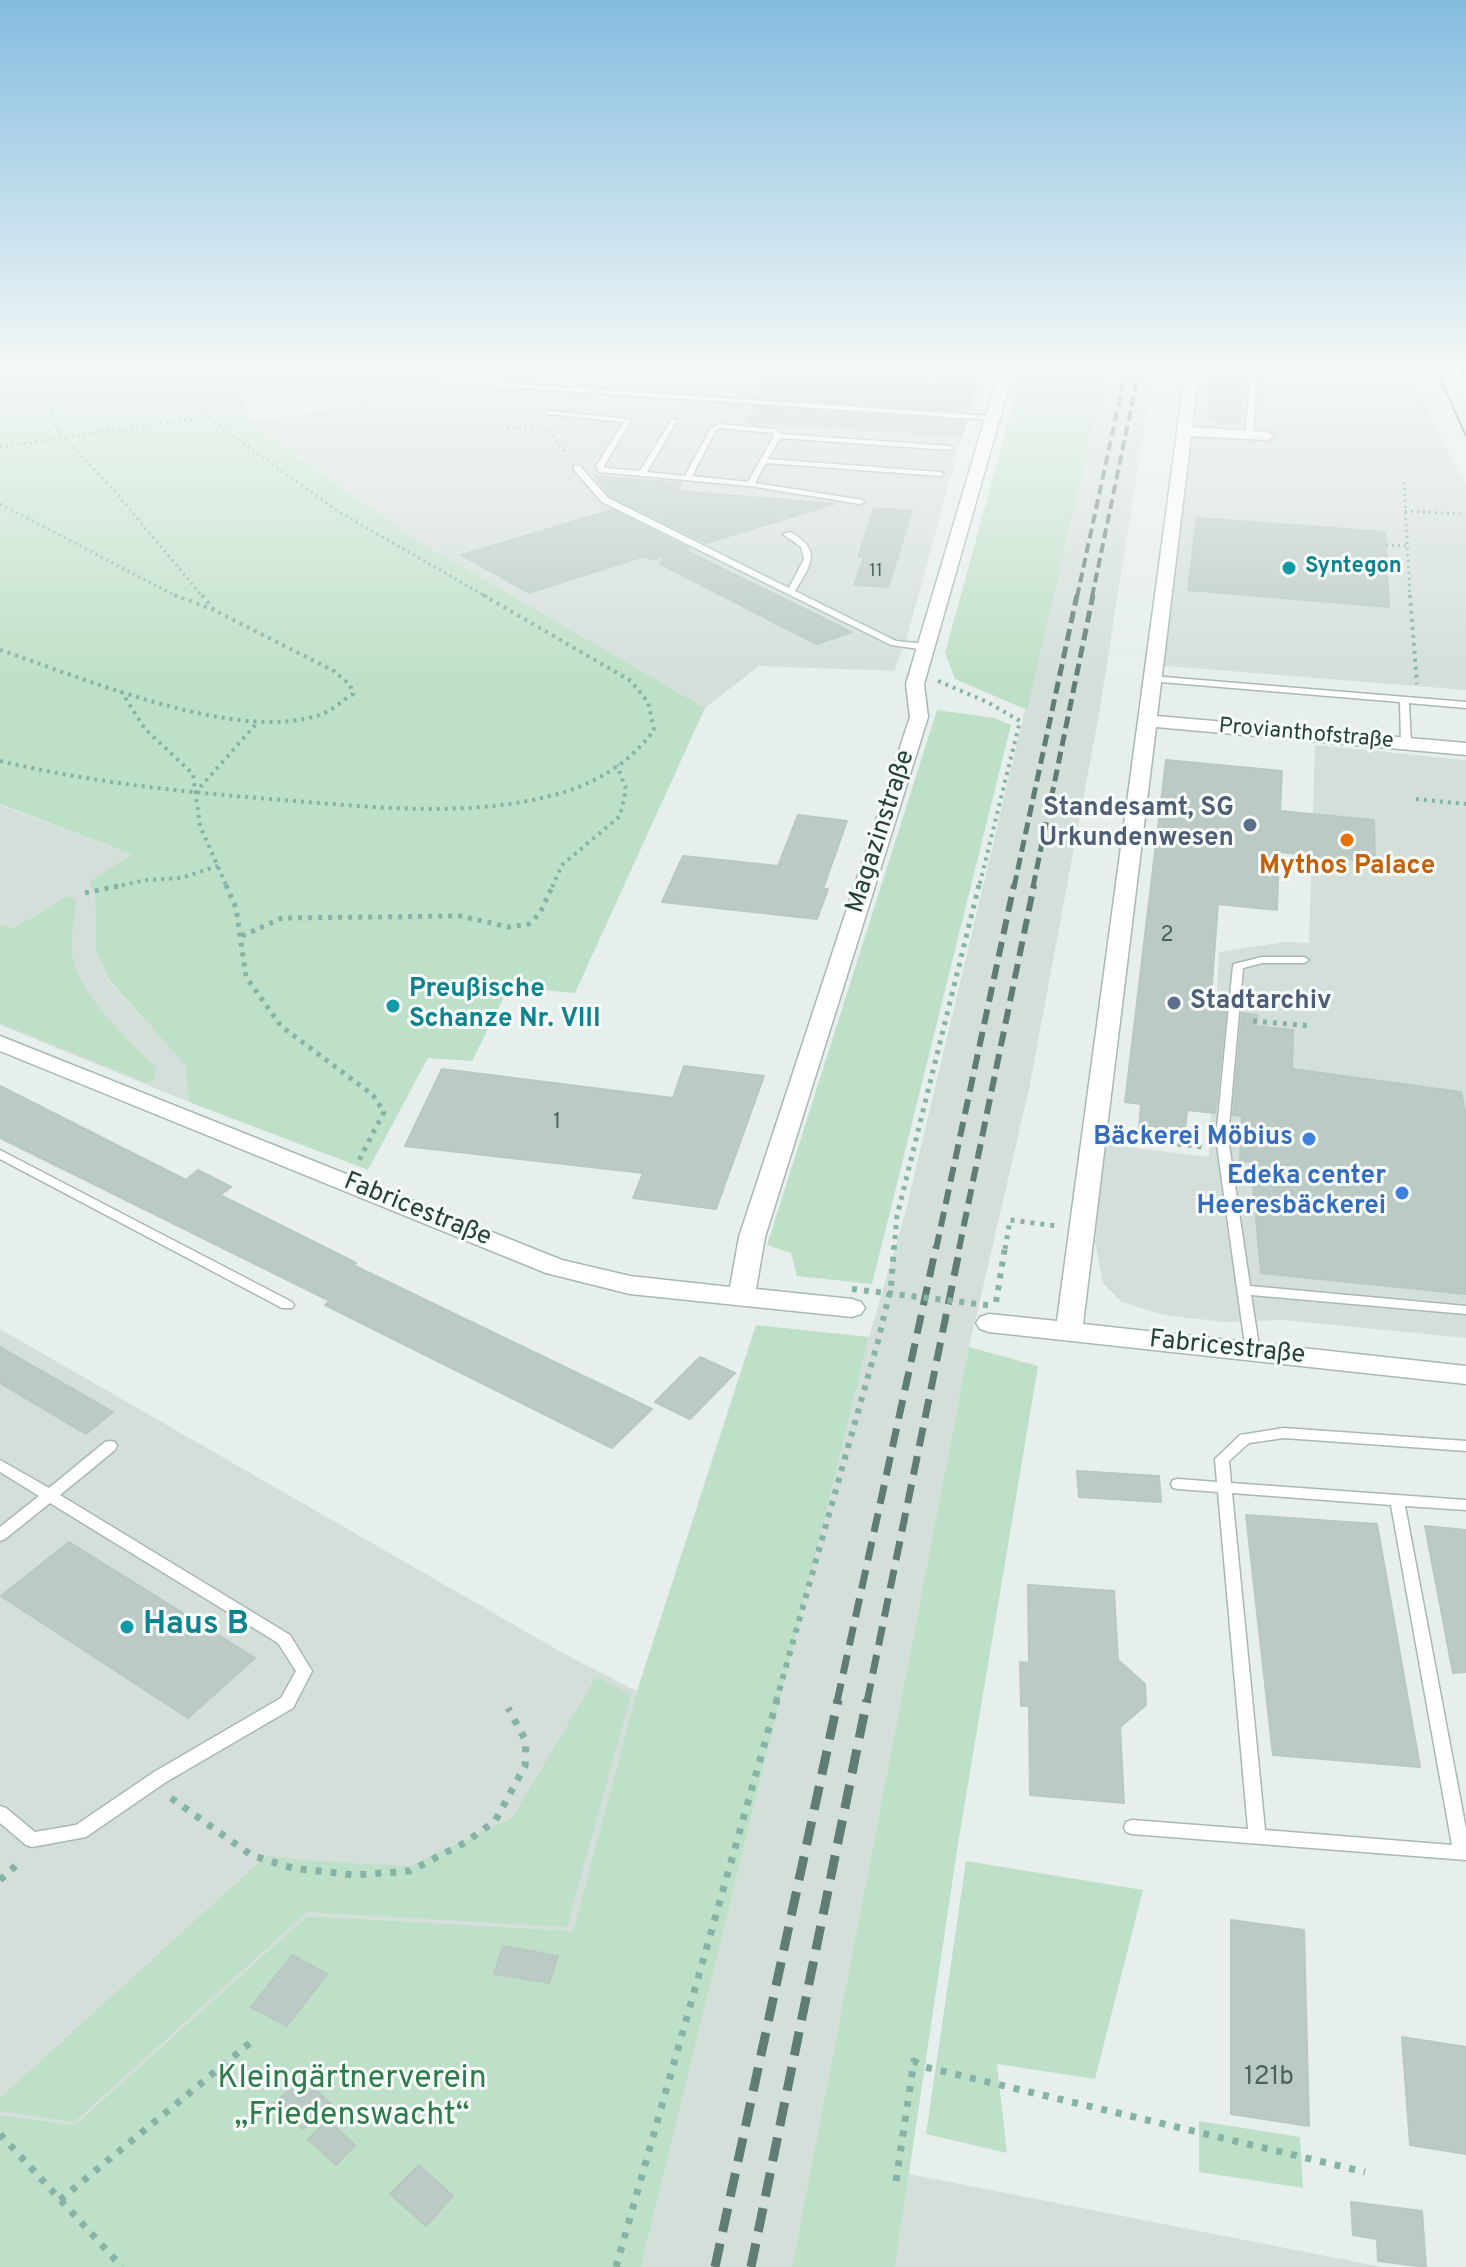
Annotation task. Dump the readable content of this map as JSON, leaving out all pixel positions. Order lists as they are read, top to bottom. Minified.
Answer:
{"streets":{"street":["Provianthofstraße","Magazinstraße","Fabricestraße"]},"crossings":[["Magazinstraße","Fabricestraße"]],"parks":["Kleingärtnerverein „Friedenswacht“"],"places":["Syntegon","Standesamt, SG Urkundenwesen","Mythos Palace","Stadtarchiv","Preußische Schanze Nr. VIII","Bäckerei Möbius","Edeka center Heeresbäckerei","Haus B"],"house_numbers":["11","2","1","121b"]}
